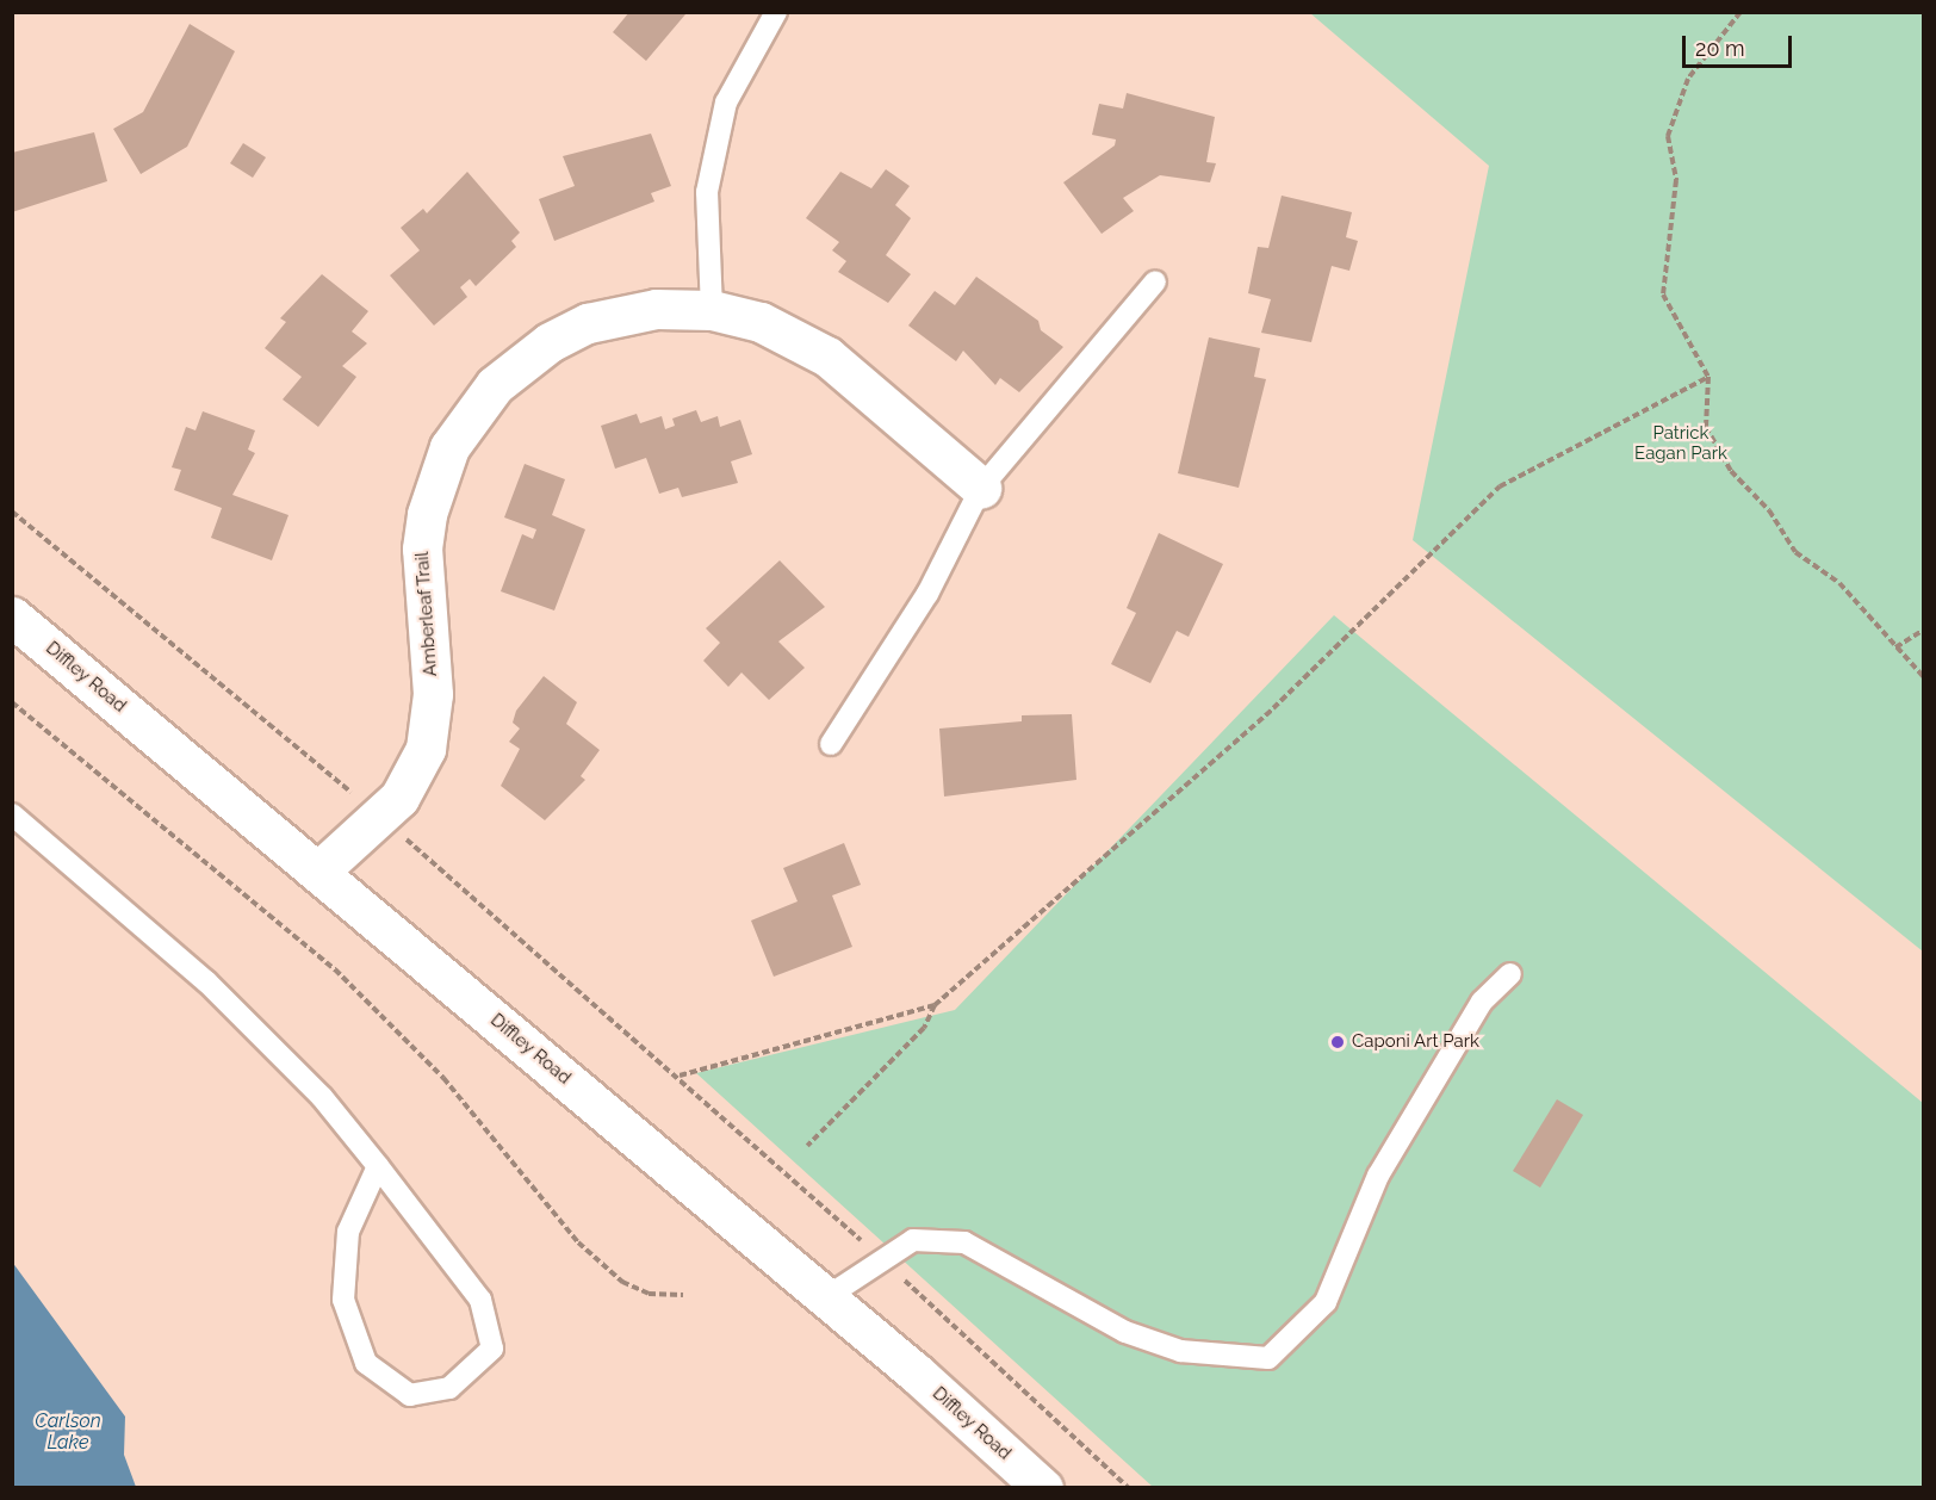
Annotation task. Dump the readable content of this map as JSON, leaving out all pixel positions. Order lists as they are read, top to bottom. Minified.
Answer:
{"streets":{"main road":["Amberleaf Trail","Diffley Road"]},"crossings":[["Amberleaf Trail","Diffley Road"]],"water":["Carlson Lake"],"parks":["Patrick Eagan Park"],"places":["Caponi Art Park"],"scale_bar":"20 m"}
